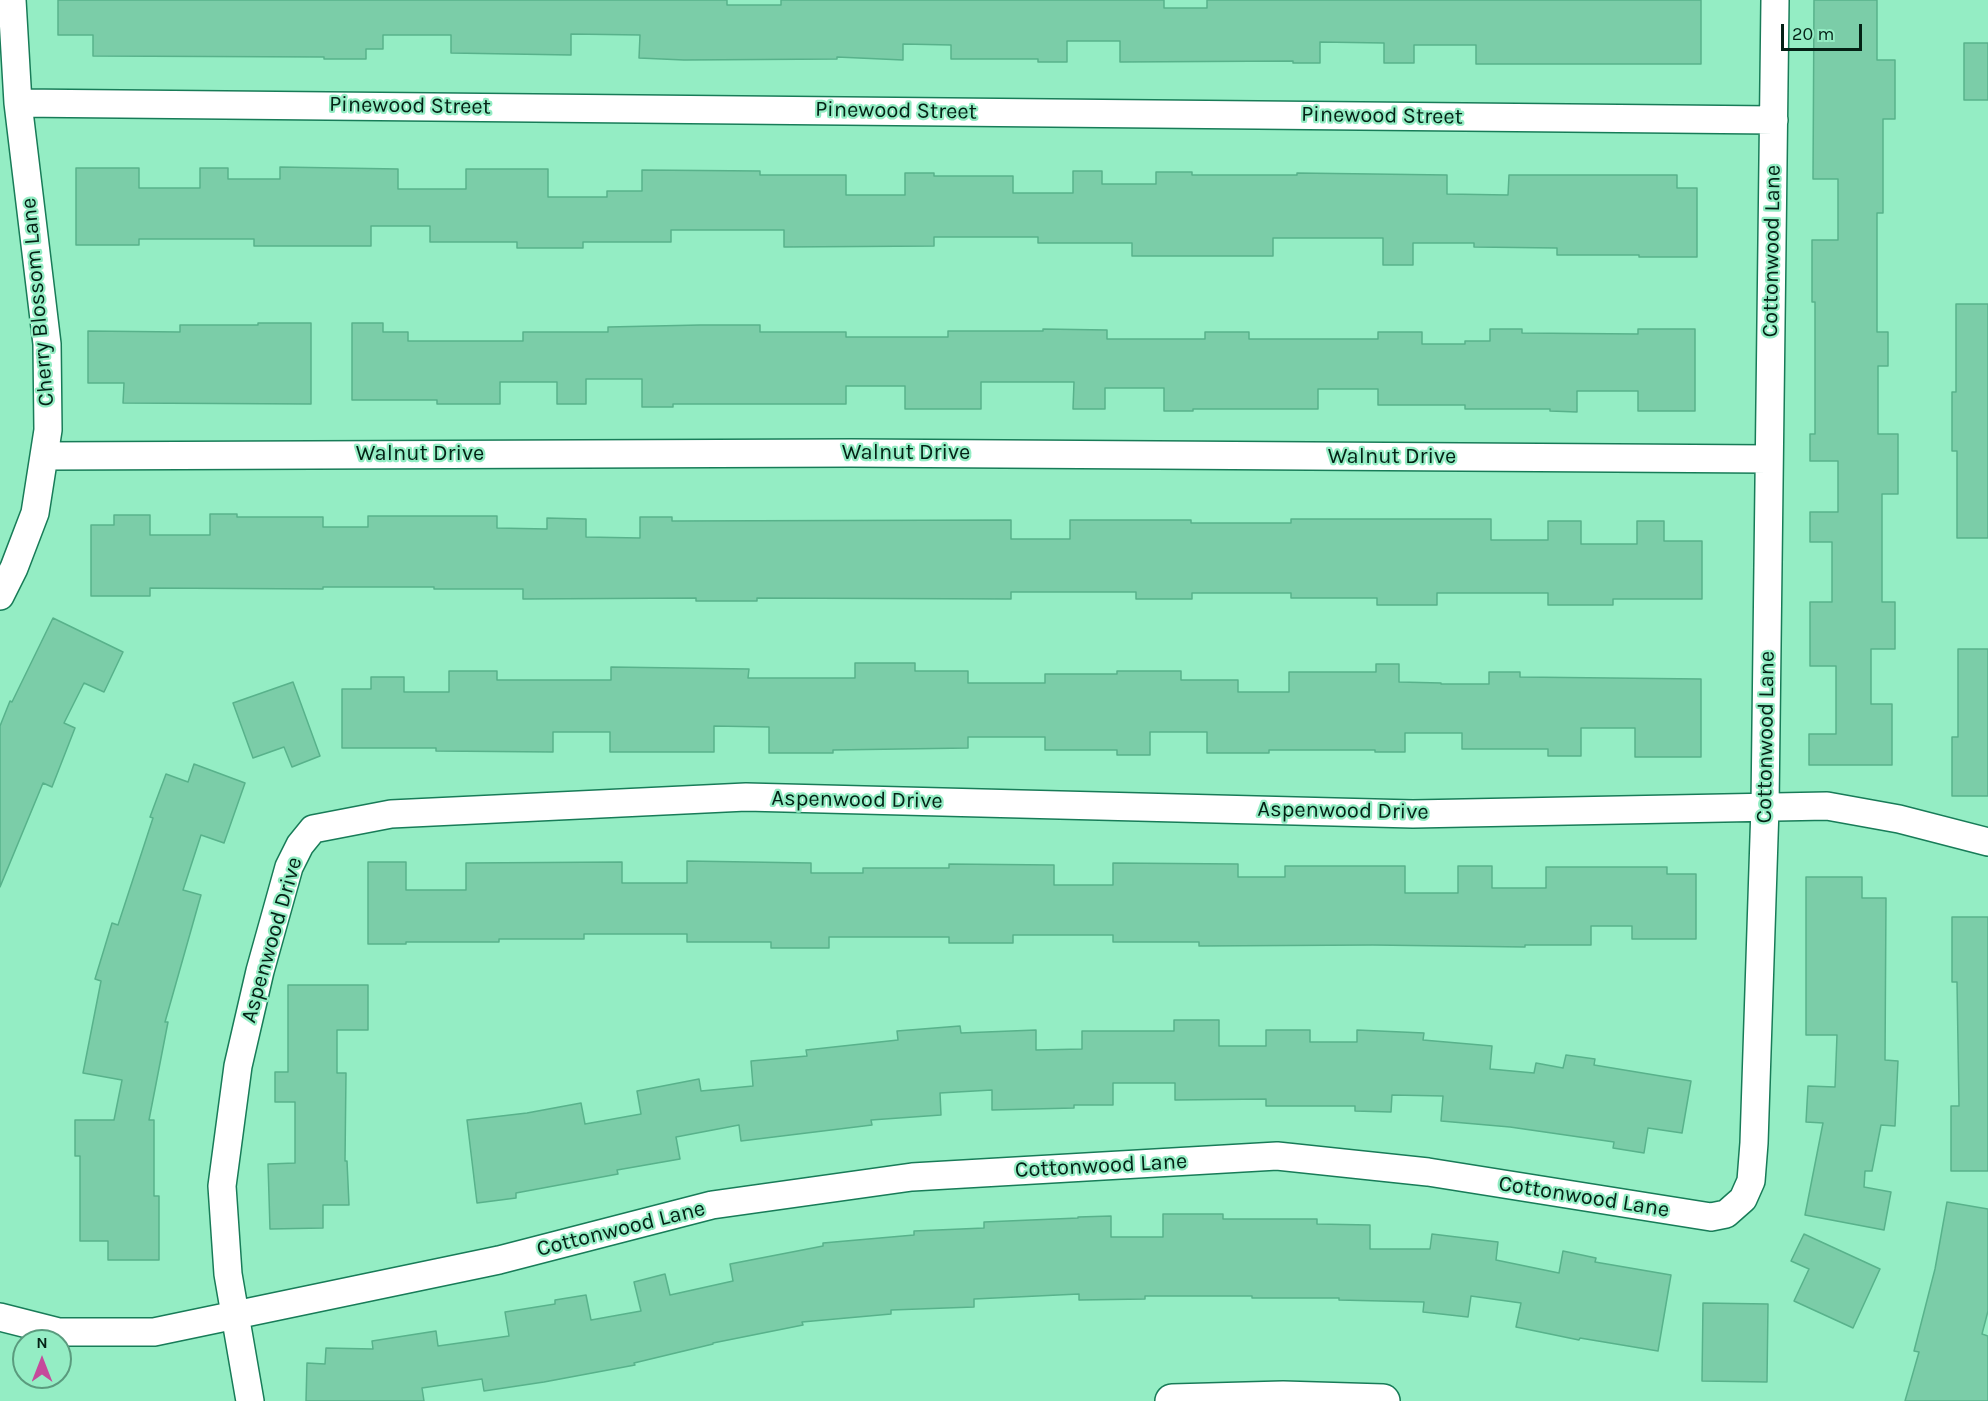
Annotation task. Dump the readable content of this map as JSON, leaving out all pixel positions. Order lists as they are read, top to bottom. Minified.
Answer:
{"streets":{"street":["Pinewood Street","Cottonwood Lane","Cherry Blossom Lane","Walnut Drive","Aspenwood Drive"]},"crossings":[["Pinewood Street","Cottonwood Lane"],["Pinewood Street","Cherry Blossom Lane"],["Cottonwood Lane","Walnut Drive"],["Cottonwood Lane","Aspenwood Drive"],["Cherry Blossom Lane","Walnut Drive"]],"scale_bar":"20 m","north":"top"}
